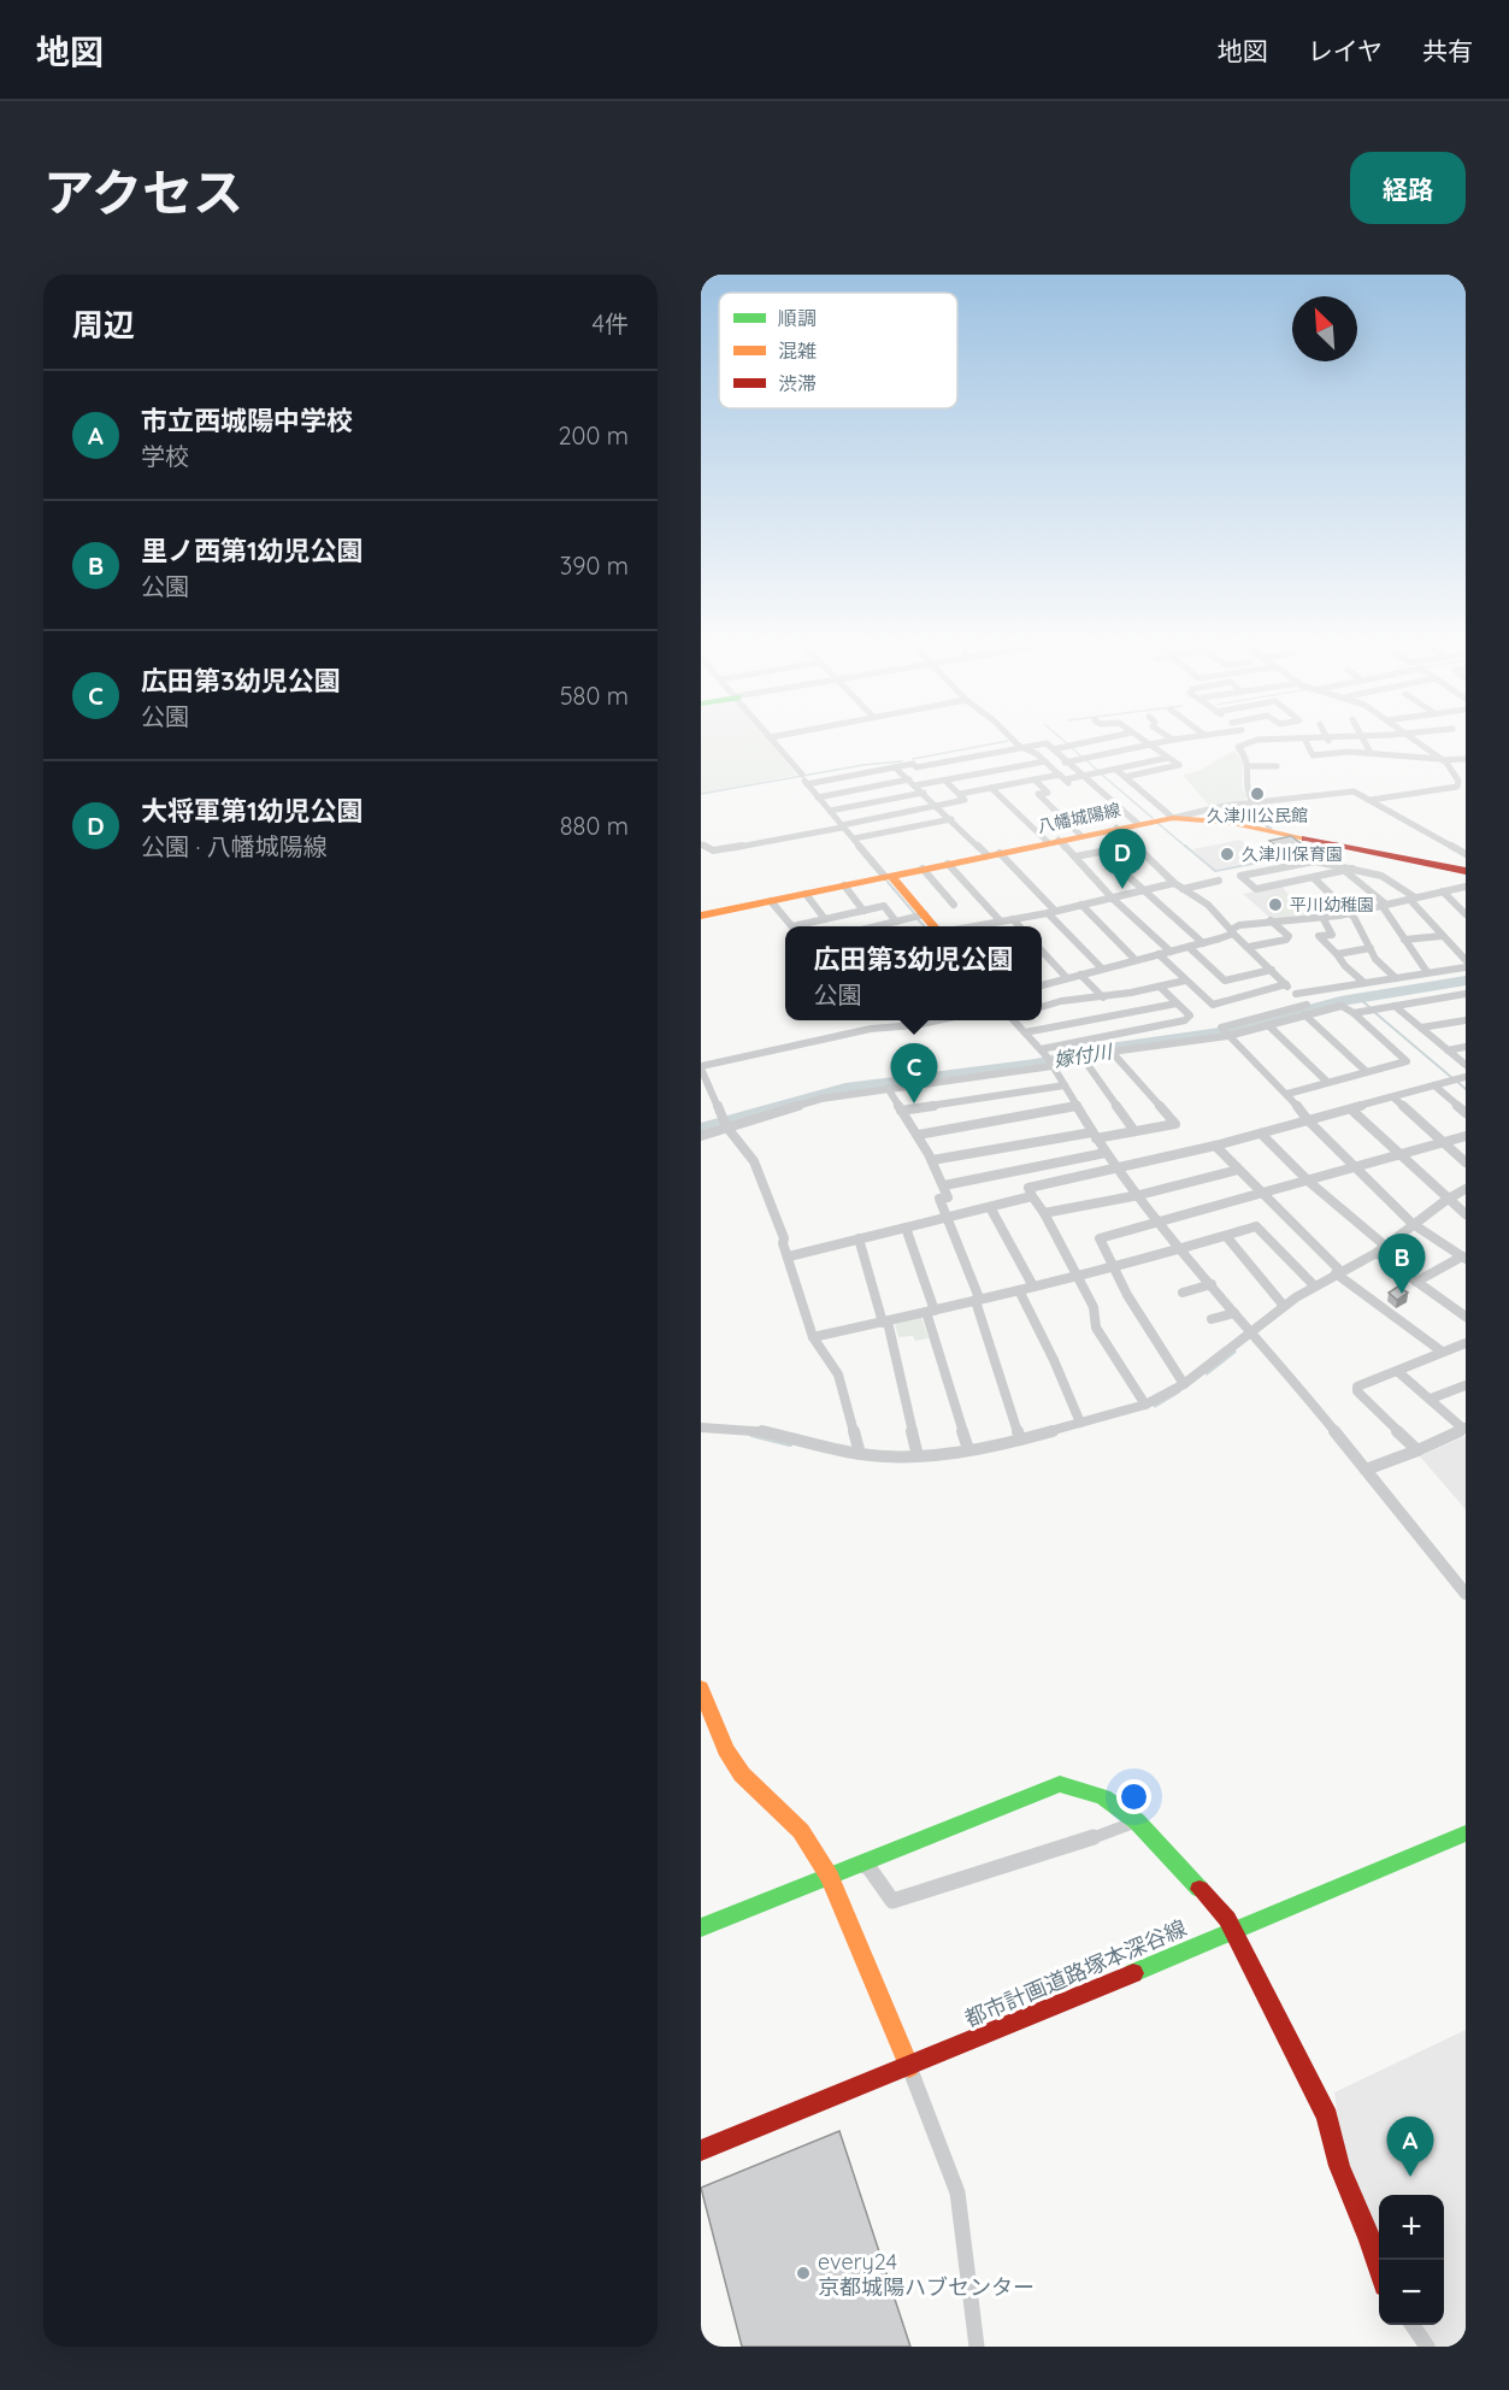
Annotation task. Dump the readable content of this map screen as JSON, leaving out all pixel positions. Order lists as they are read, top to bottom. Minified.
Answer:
{"streets":{"street":["八幡城陽線","都市計画道路塚本深谷線"]},"water":["嫁付川"],"places":["久津川公民館","久津川保育園","平川幼稚園","every24 京都城陽ハブセンター"],"legend":["順調","混雑","渋滞"],"north":"top left","page":{"header":"地図","nav":["地図","レイヤ","共有"],"title":"アクセス","buttons":"経路","heading":["周辺","4件"],"list":[{"mark":"A","name":"市立西城陽中学校","note":"学校","value":"200 m"},{"mark":"B","name":"里ノ西第1幼児公園","note":"公園","value":"390 m"},{"mark":"C","name":"広田第3幼児公園","note":"公園","value":"580 m"},{"mark":"D","name":"大将軍第1幼児公園","note":"公園 · 八幡城陽線","value":"880 m"}],"pins":["D","C","B","A"],"popup":["広田第3幼児公園","公園"],"map_buttons":["+","−"]}}
